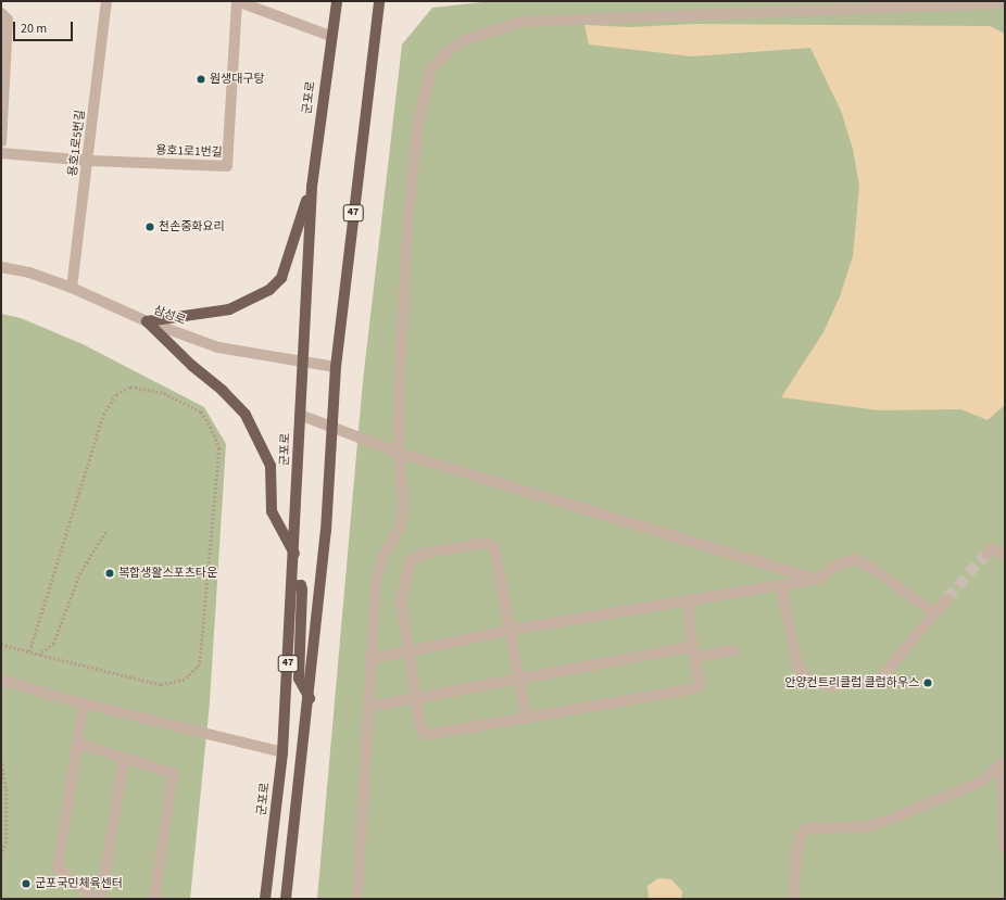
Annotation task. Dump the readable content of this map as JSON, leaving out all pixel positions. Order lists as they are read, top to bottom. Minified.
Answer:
{"streets":{"main road":["군포로","47"],"street":["용호1로5번길","용호1로1번길","삼성로"]},"crossings":[["군포로","삼성로"],["용호1로5번길","용호1로1번길"],["용호1로5번길","삼성로"],["47","삼성로"]],"places":["원생대구탕","천손중화요리","복합생활스포츠타운","안양컨트리클럽 클럽하우스","군포국민체육센터"],"scale_bar":"20 m"}
